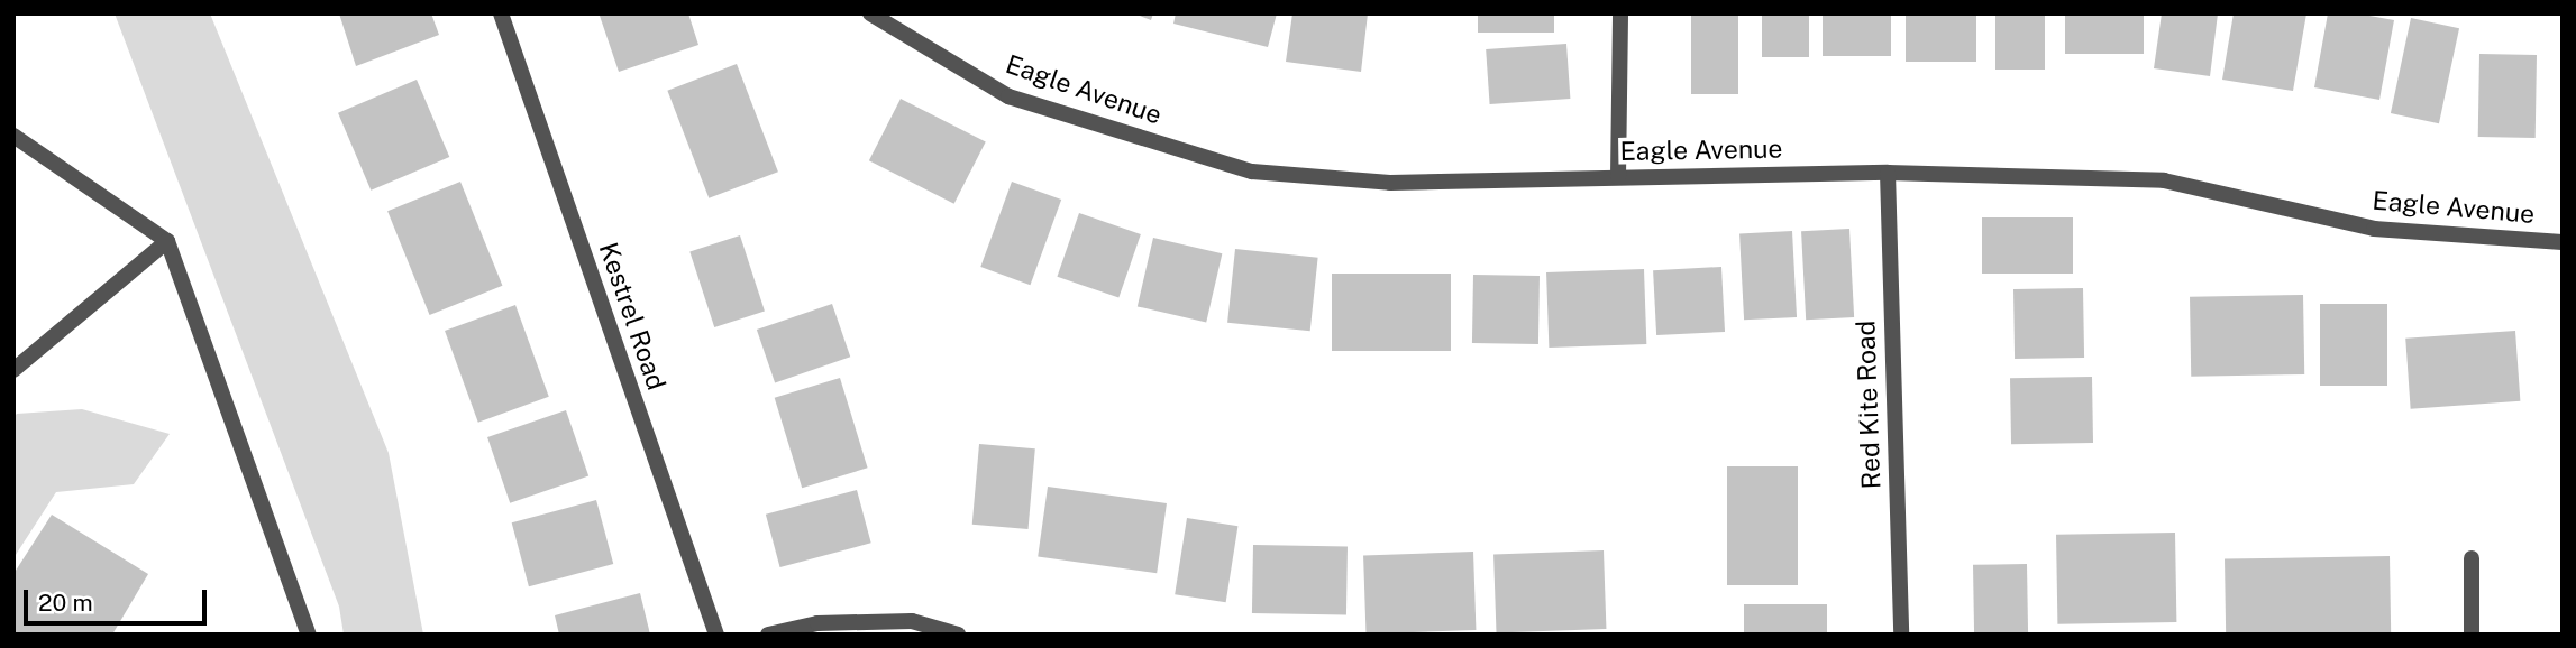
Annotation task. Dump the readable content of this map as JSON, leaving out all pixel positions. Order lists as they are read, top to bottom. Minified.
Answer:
{"streets":{"street":["Eagle Avenue","Kestrel Road","Red Kite Road"]},"crossings":[["Eagle Avenue","Red Kite Road"]],"scale_bar":"20 m"}
